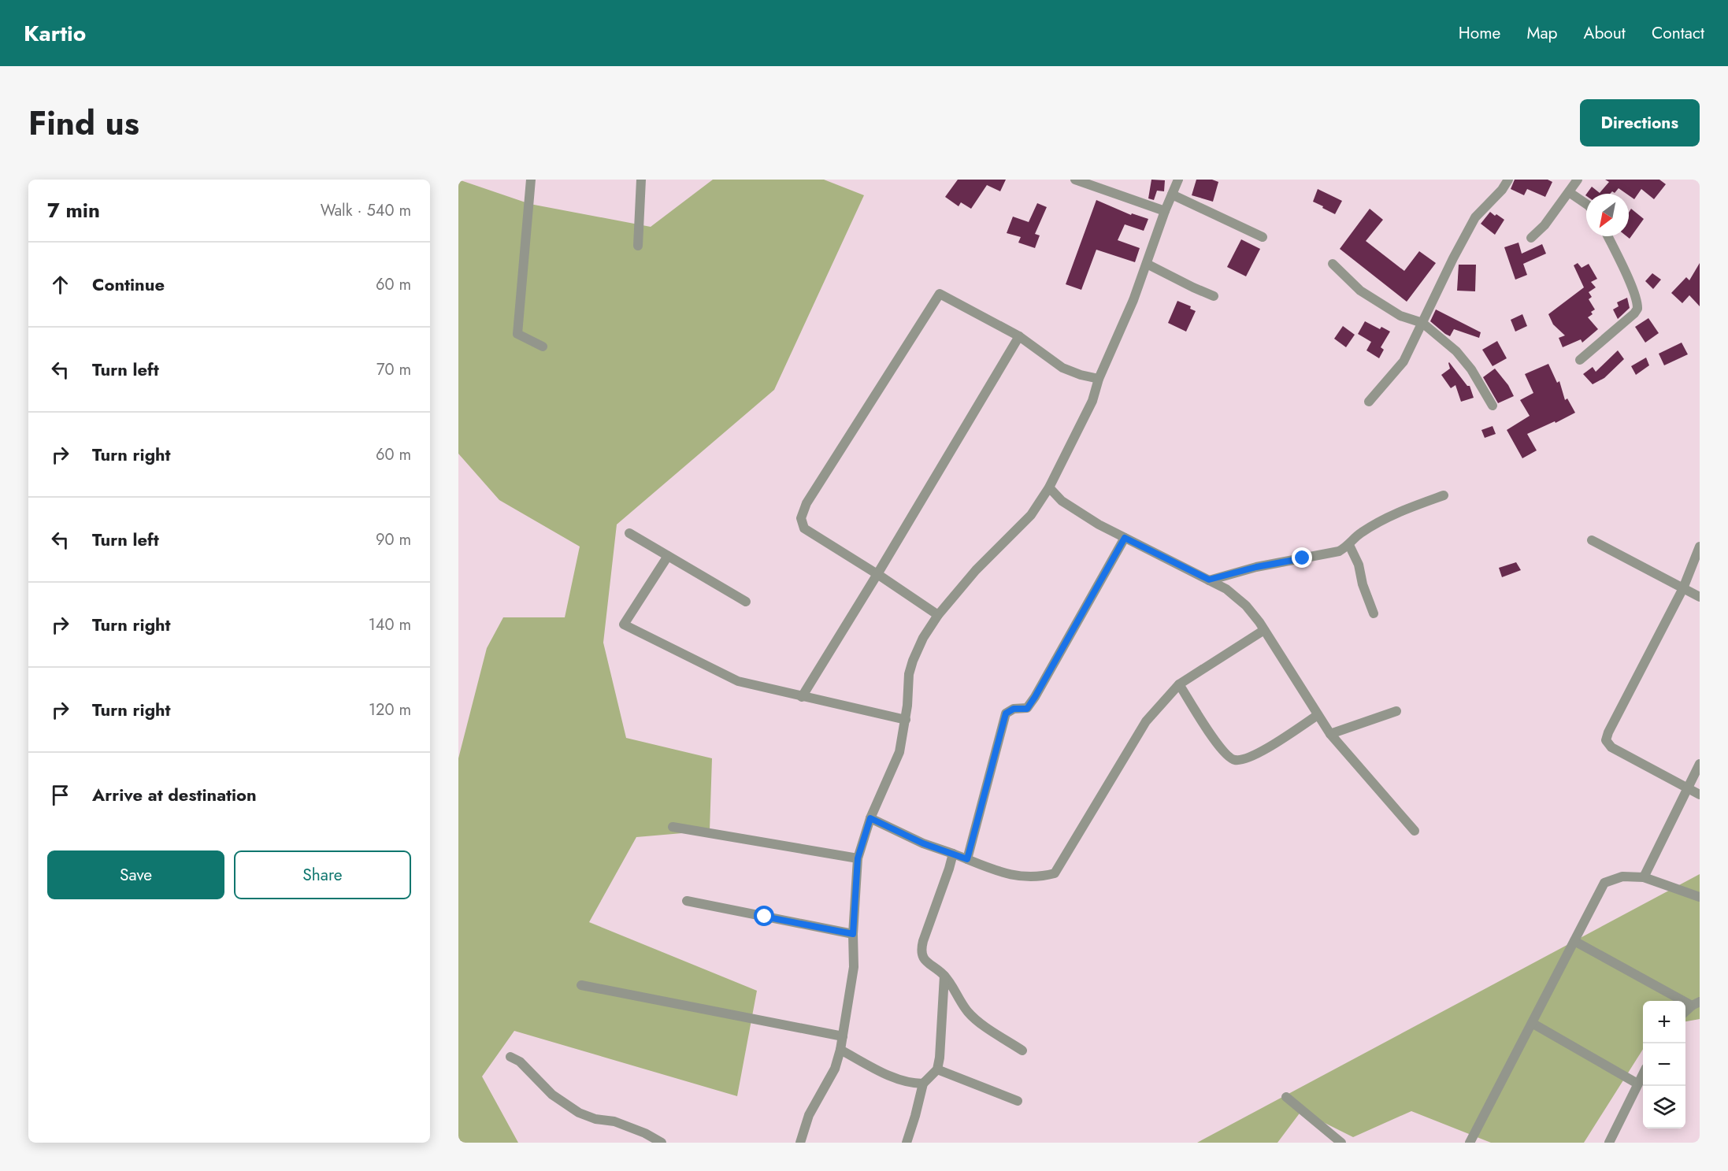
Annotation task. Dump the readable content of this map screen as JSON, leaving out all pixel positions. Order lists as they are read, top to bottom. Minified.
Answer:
{"north":"bottom left","page":{"header":"Kartio","nav":["Home","Map","About","Contact"],"title":"Find us","buttons":["Directions",["Save","Share"]],"heading":["7 min","Walk · 540 m"],"list":[["Continue","60 m"],["Turn left","70 m"],["Turn right","60 m"],["Turn left","90 m"],["Turn right","140 m"],["Turn right","120 m"],"Arrive at destination"],"map_buttons":["+","−"]}}
